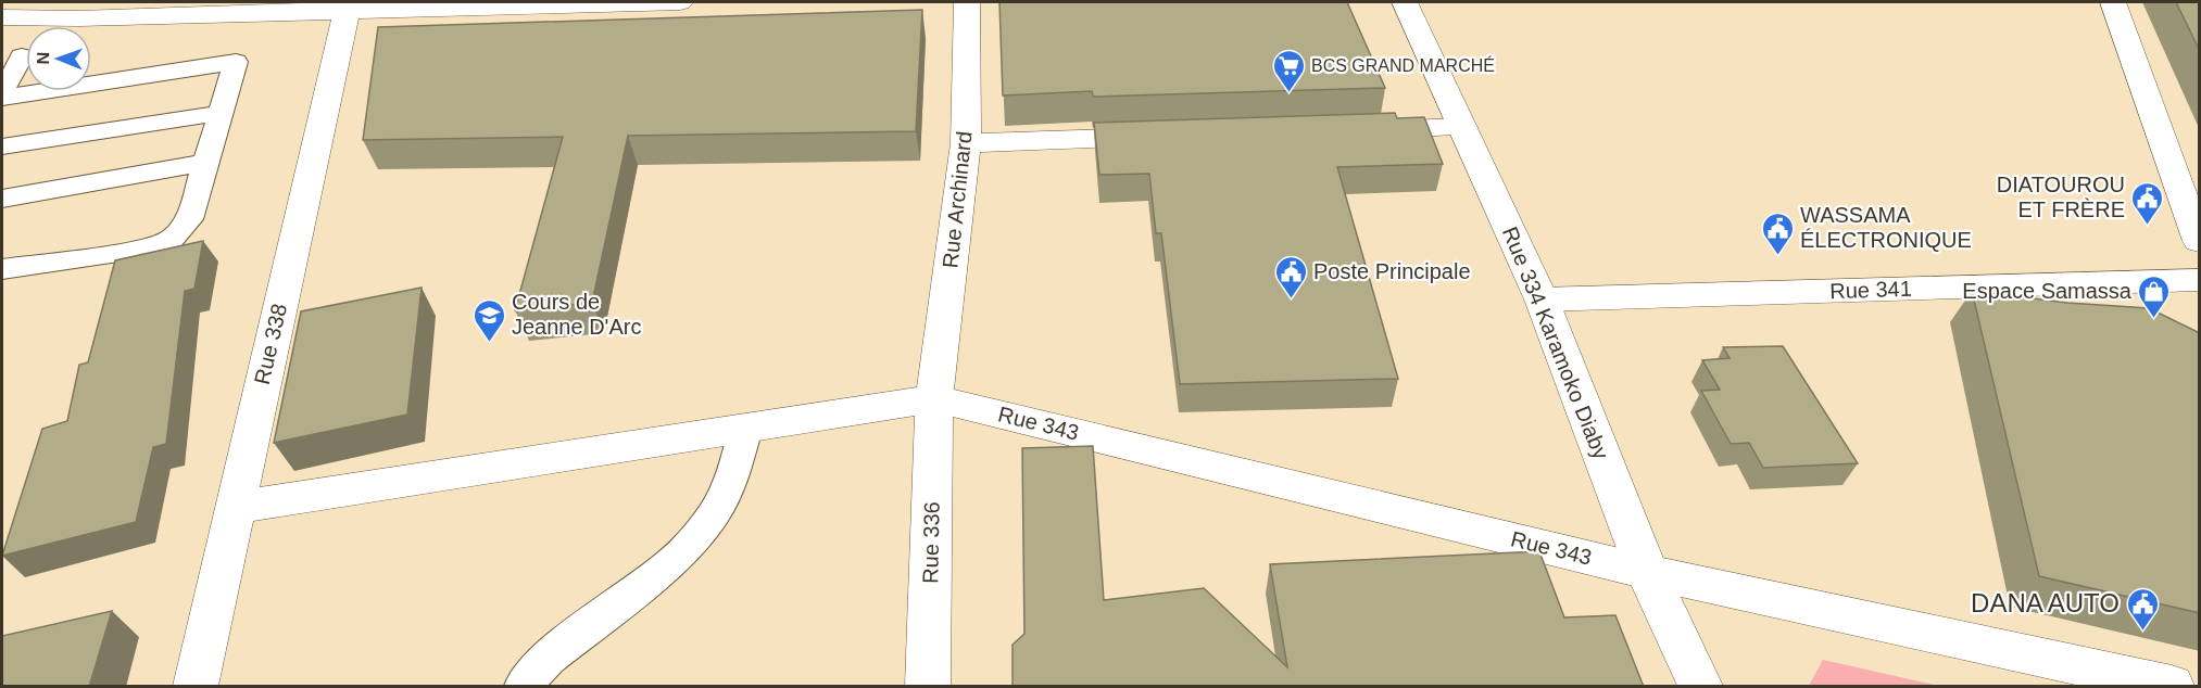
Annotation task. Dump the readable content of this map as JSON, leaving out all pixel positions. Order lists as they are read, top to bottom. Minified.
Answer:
{"streets":{"street":["Rue Archinard","Rue 341","Rue 334 Karamoko Diaby","Rue 338","Rue 343","Rue 336"]},"crossings":[["Rue Archinard","Rue 343"],["Rue Archinard","Rue 336"],["Rue 341","Rue 334 Karamoko Diaby"],["Rue 334 Karamoko Diaby","Rue 343"],["Rue 343","Rue 336"]],"places":{"supermarket":["BCS GRAND MARCHÉ"],"public building":["DIATOUROU ET FRÈRE","WASSAMA ÉLECTRONIQUE","Poste Principale","DANA AUTO"],"shop":["Espace Samassa"],"school or university":["Cours de Jeanne D'Arc"]},"north":"left"}
